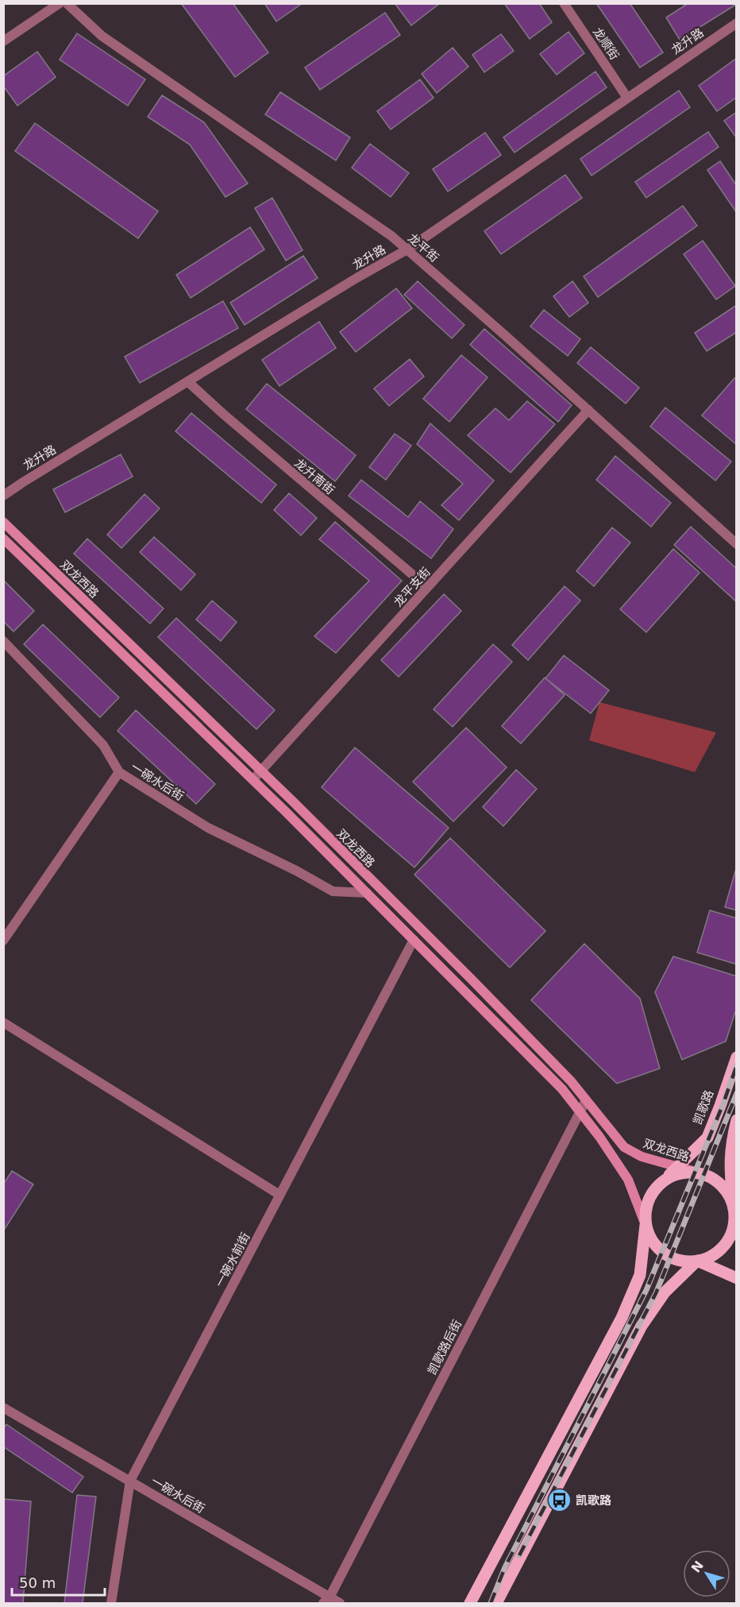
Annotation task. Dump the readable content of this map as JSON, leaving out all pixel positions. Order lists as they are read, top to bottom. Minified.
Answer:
{"streets":{"main road":["双龙西路","凯歌路"],"street":["龙升路","龙顺街","龙平街","龙升南街","龙平支街","一碗水后街","一碗水前街","凯歌路后街"]},"crossings":[["龙升路","龙顺街"],["龙升路","龙平街"],["龙升路","龙升南街"],["龙平街","龙平支街"],["龙升南街","龙平支街"],["双龙西路","龙平支街"],["双龙西路","一碗水后街"],["双龙西路","凯歌路"],["双龙西路","一碗水前街"],["双龙西路","凯歌路后街"],["一碗水后街","一碗水前街"],["一碗水后街","凯歌路后街"]],"places":{"bus stop":["凯歌路"]},"scale_bar":"50 m","north":"top left"}
